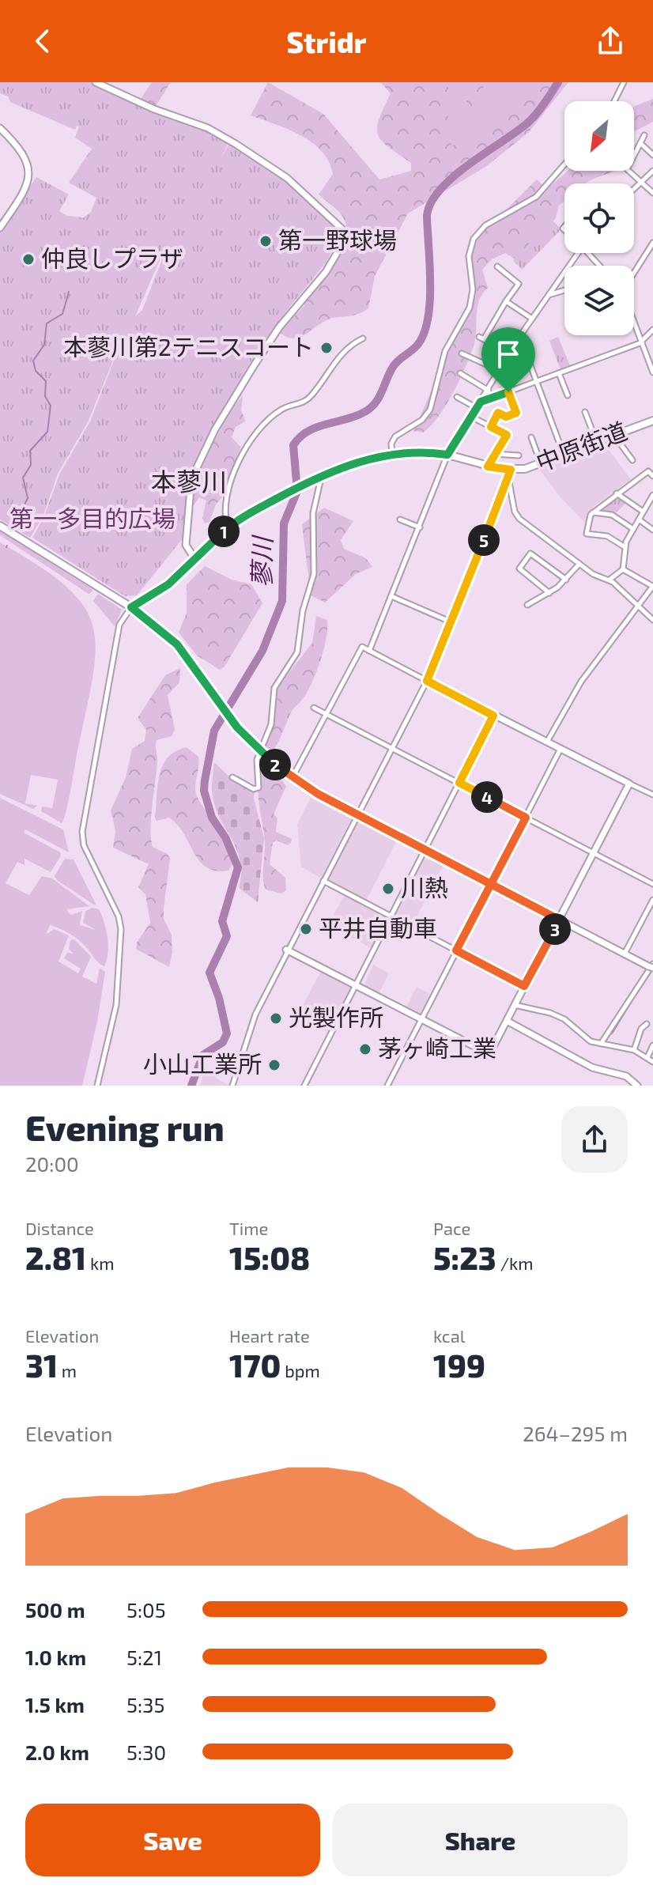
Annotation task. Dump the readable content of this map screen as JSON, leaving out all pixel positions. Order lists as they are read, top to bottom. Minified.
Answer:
{"streets":{"main road":["中原街道"]},"districts":["本蓼川"],"water":["蓼川"],"parks":["第一多目的広場"],"places":["第一野球場","仲良しプラザ","本蓼川第2テニスコート","川熱","平井自動車","光製作所","茅ヶ崎工業","小山工業所"],"north":"bottom left","page":{"header":"Stridr","pins":["1","5","2","4","3"],"heading":["Evening run","20:00"],"stats":[["Distance","2.81 km"],["Time","15:08"],["Pace","5:23 /km"],["Elevation","31 m"],["Heart rate","170 bpm"],["kcal","199"]],"chart":["Elevation","264–295 m"],"list":[{"name":"500 m","note":"5:05"},{"name":"1.0 km","note":"5:21"},{"name":"1.5 km","note":"5:35"},{"name":"2.0 km","note":"5:30"}],"buttons":["Save","Share"]}}
